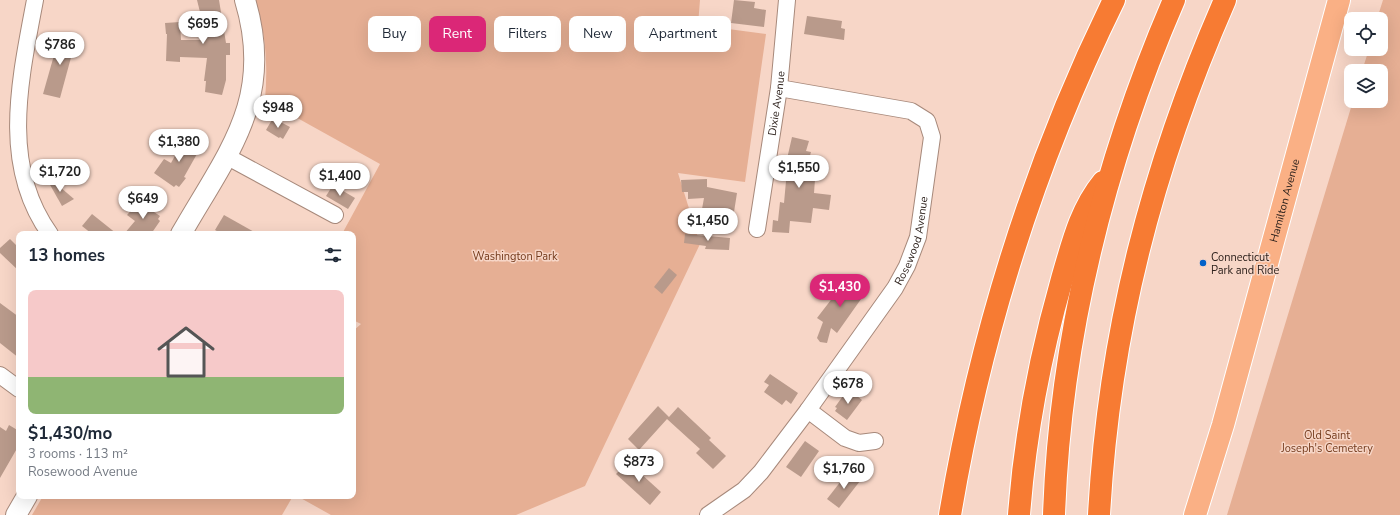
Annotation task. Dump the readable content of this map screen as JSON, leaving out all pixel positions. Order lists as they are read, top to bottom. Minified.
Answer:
{"streets":{"main road":["Hamilton Avenue"],"street":["Dixie Avenue","Rosewood Avenue"]},"crossings":[["Dixie Avenue","Rosewood Avenue"]],"parks":["Washington Park","Old Saint Joseph's Cemetery"],"places":["Connecticut Park and Ride"],"page":{"price":["$695","$786","$948","$1,380","$1,550","$1,720","$1,400","$649","$1,450","$1,430","$678","$873","$1,760"],"chip":["Buy","Rent","Filters","New","Apartment"],"heading":"13 homes","list":[{"name":"$1,430/mo","note":"3 rooms · 113 m² · Rosewood Avenue"}]}}
